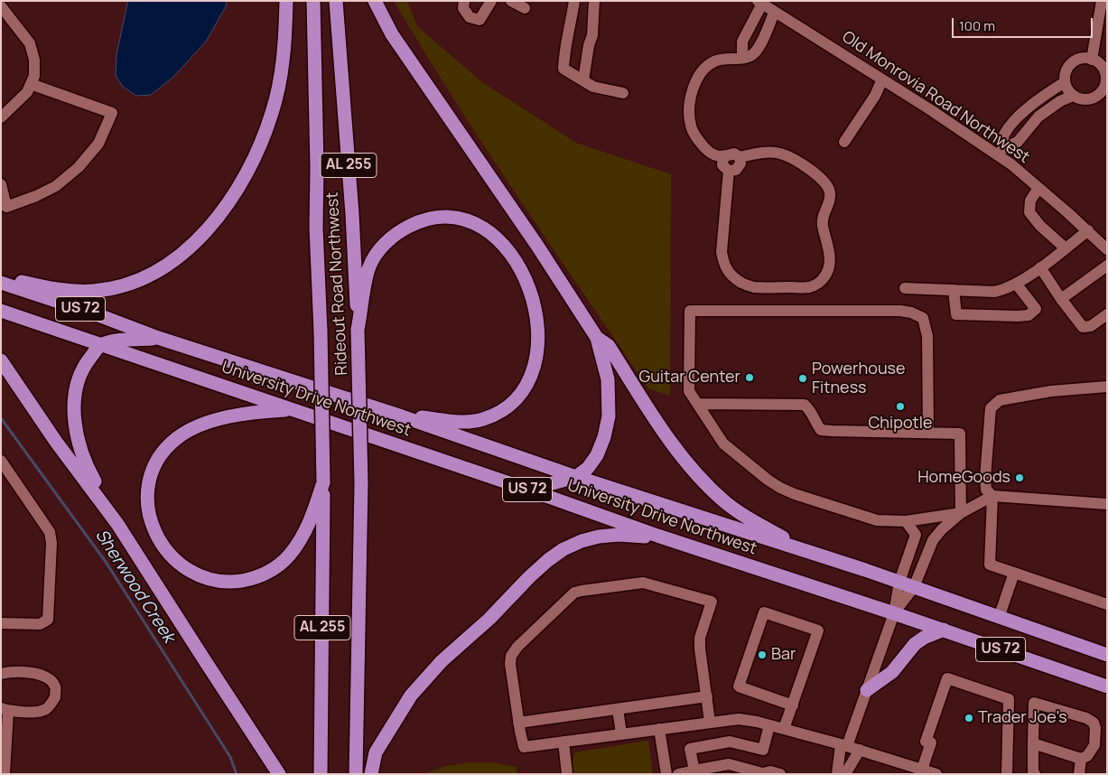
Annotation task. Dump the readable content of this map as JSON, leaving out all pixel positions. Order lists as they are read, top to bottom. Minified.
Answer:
{"streets":{"highway":["AL 255","Rideout Road Northwest","US 72","University Drive Northwest"],"street":["Old Monrovia Road Northwest"]},"crossings":[["AL 255","Rideout Road Northwest"]],"water":["Sherwood Creek"],"places":["Guitar Center","Powerhouse Fitness","Chipotle","HomeGoods","Bar","Trader Joe's"],"scale_bar":"100 m"}
